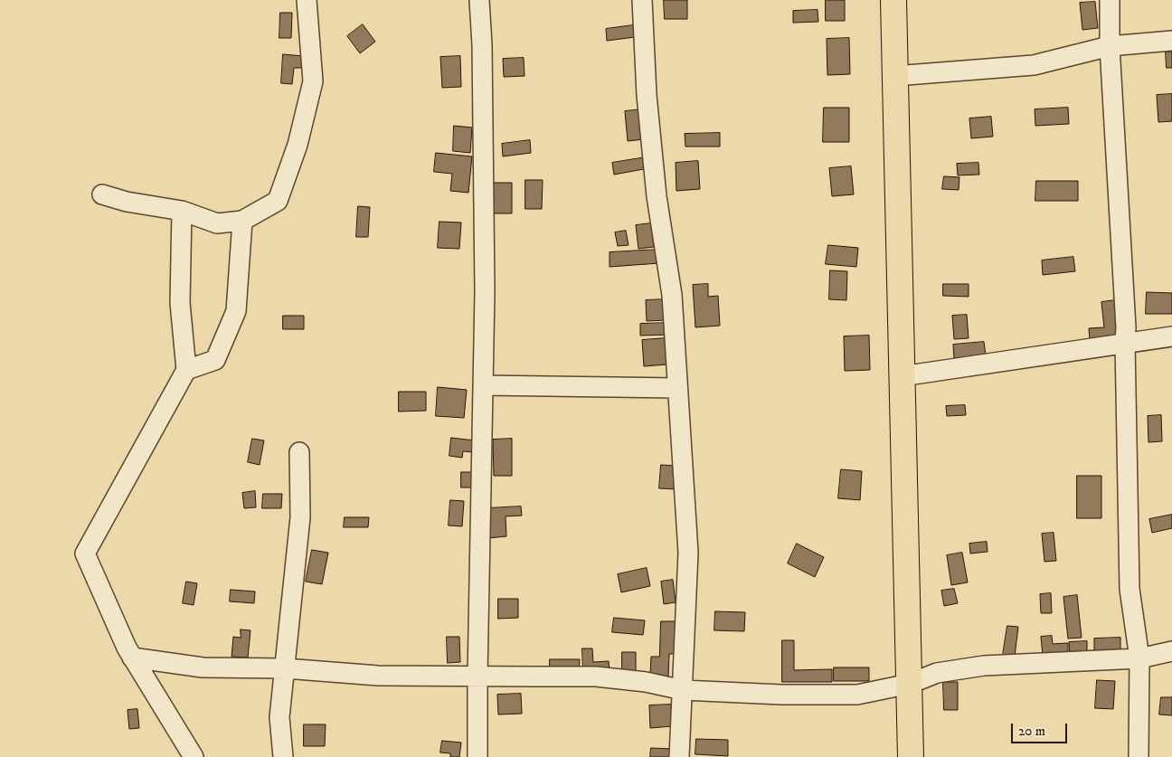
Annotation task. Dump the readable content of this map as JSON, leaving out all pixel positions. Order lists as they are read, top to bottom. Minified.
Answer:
{"scale_bar":"20 m"}
